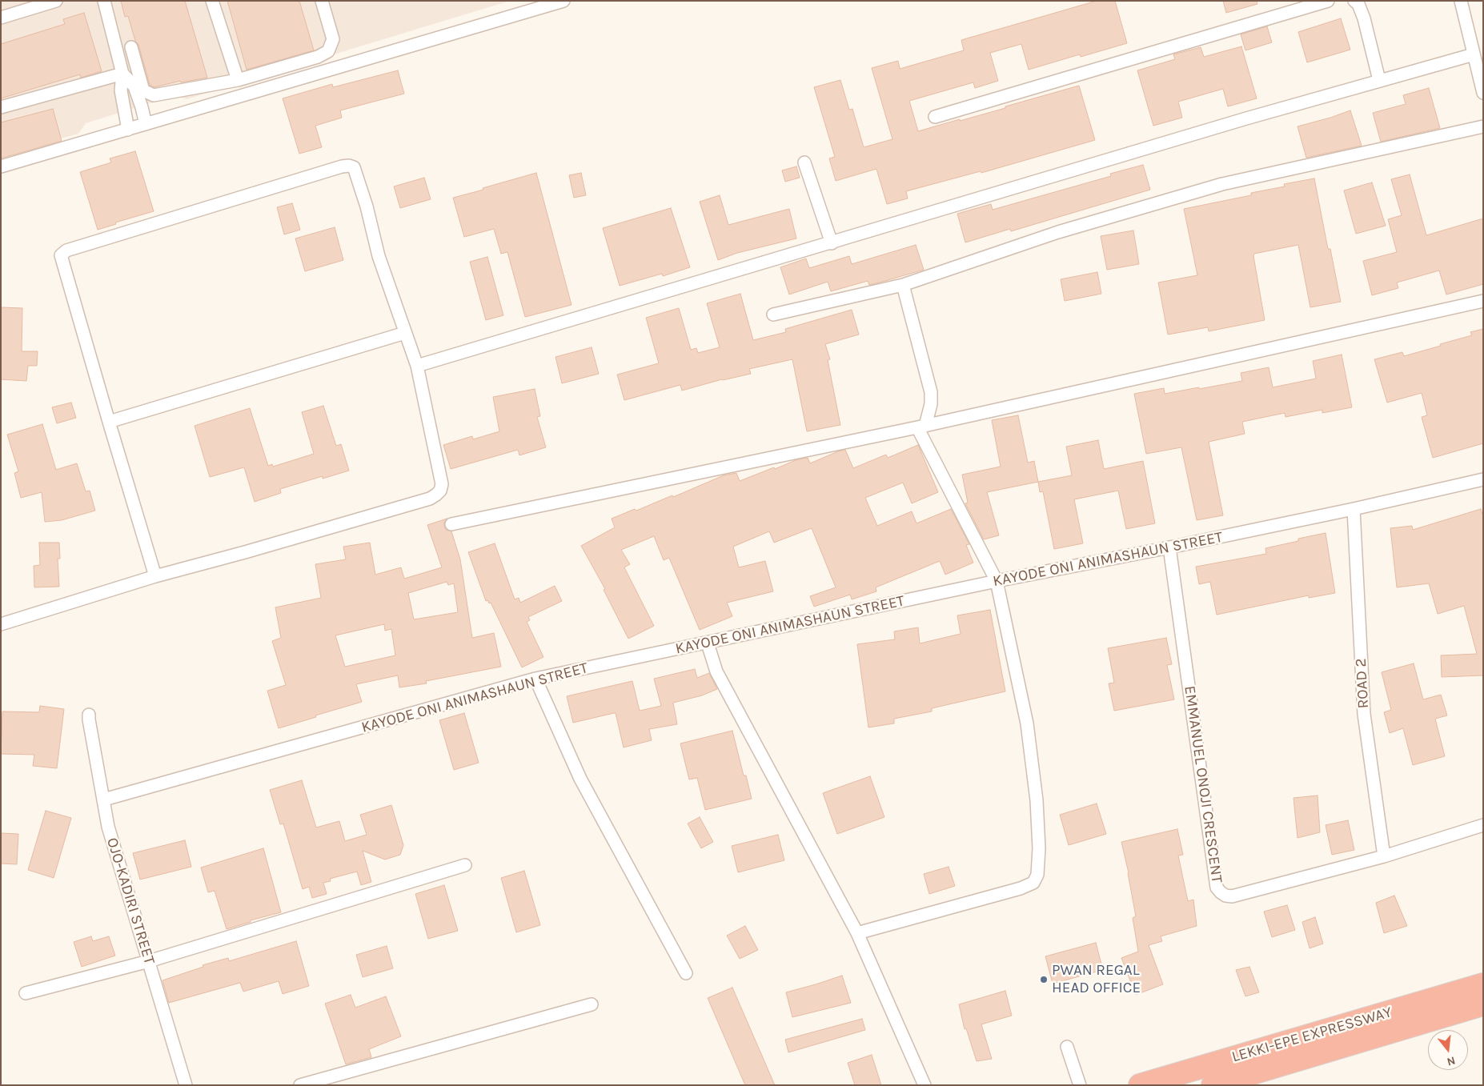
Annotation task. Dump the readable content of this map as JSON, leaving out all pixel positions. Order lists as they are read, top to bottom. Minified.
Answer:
{"streets":{"highway":["LEKKI-EPE EXPRESSWAY"],"street":["KAYODE ONI ANIMASHAUN STREET","ROAD 2","EMMANUEL ONOJI CRESCENT","OJO-KADIRI STREET"]},"crossings":[["KAYODE ONI ANIMASHAUN STREET","ROAD 2"],["KAYODE ONI ANIMASHAUN STREET","EMMANUEL ONOJI CRESCENT"],["KAYODE ONI ANIMASHAUN STREET","OJO-KADIRI STREET"],["ROAD 2","EMMANUEL ONOJI CRESCENT"]],"places":["PWAN REGAL HEAD OFFICE"],"north":"bottom"}
